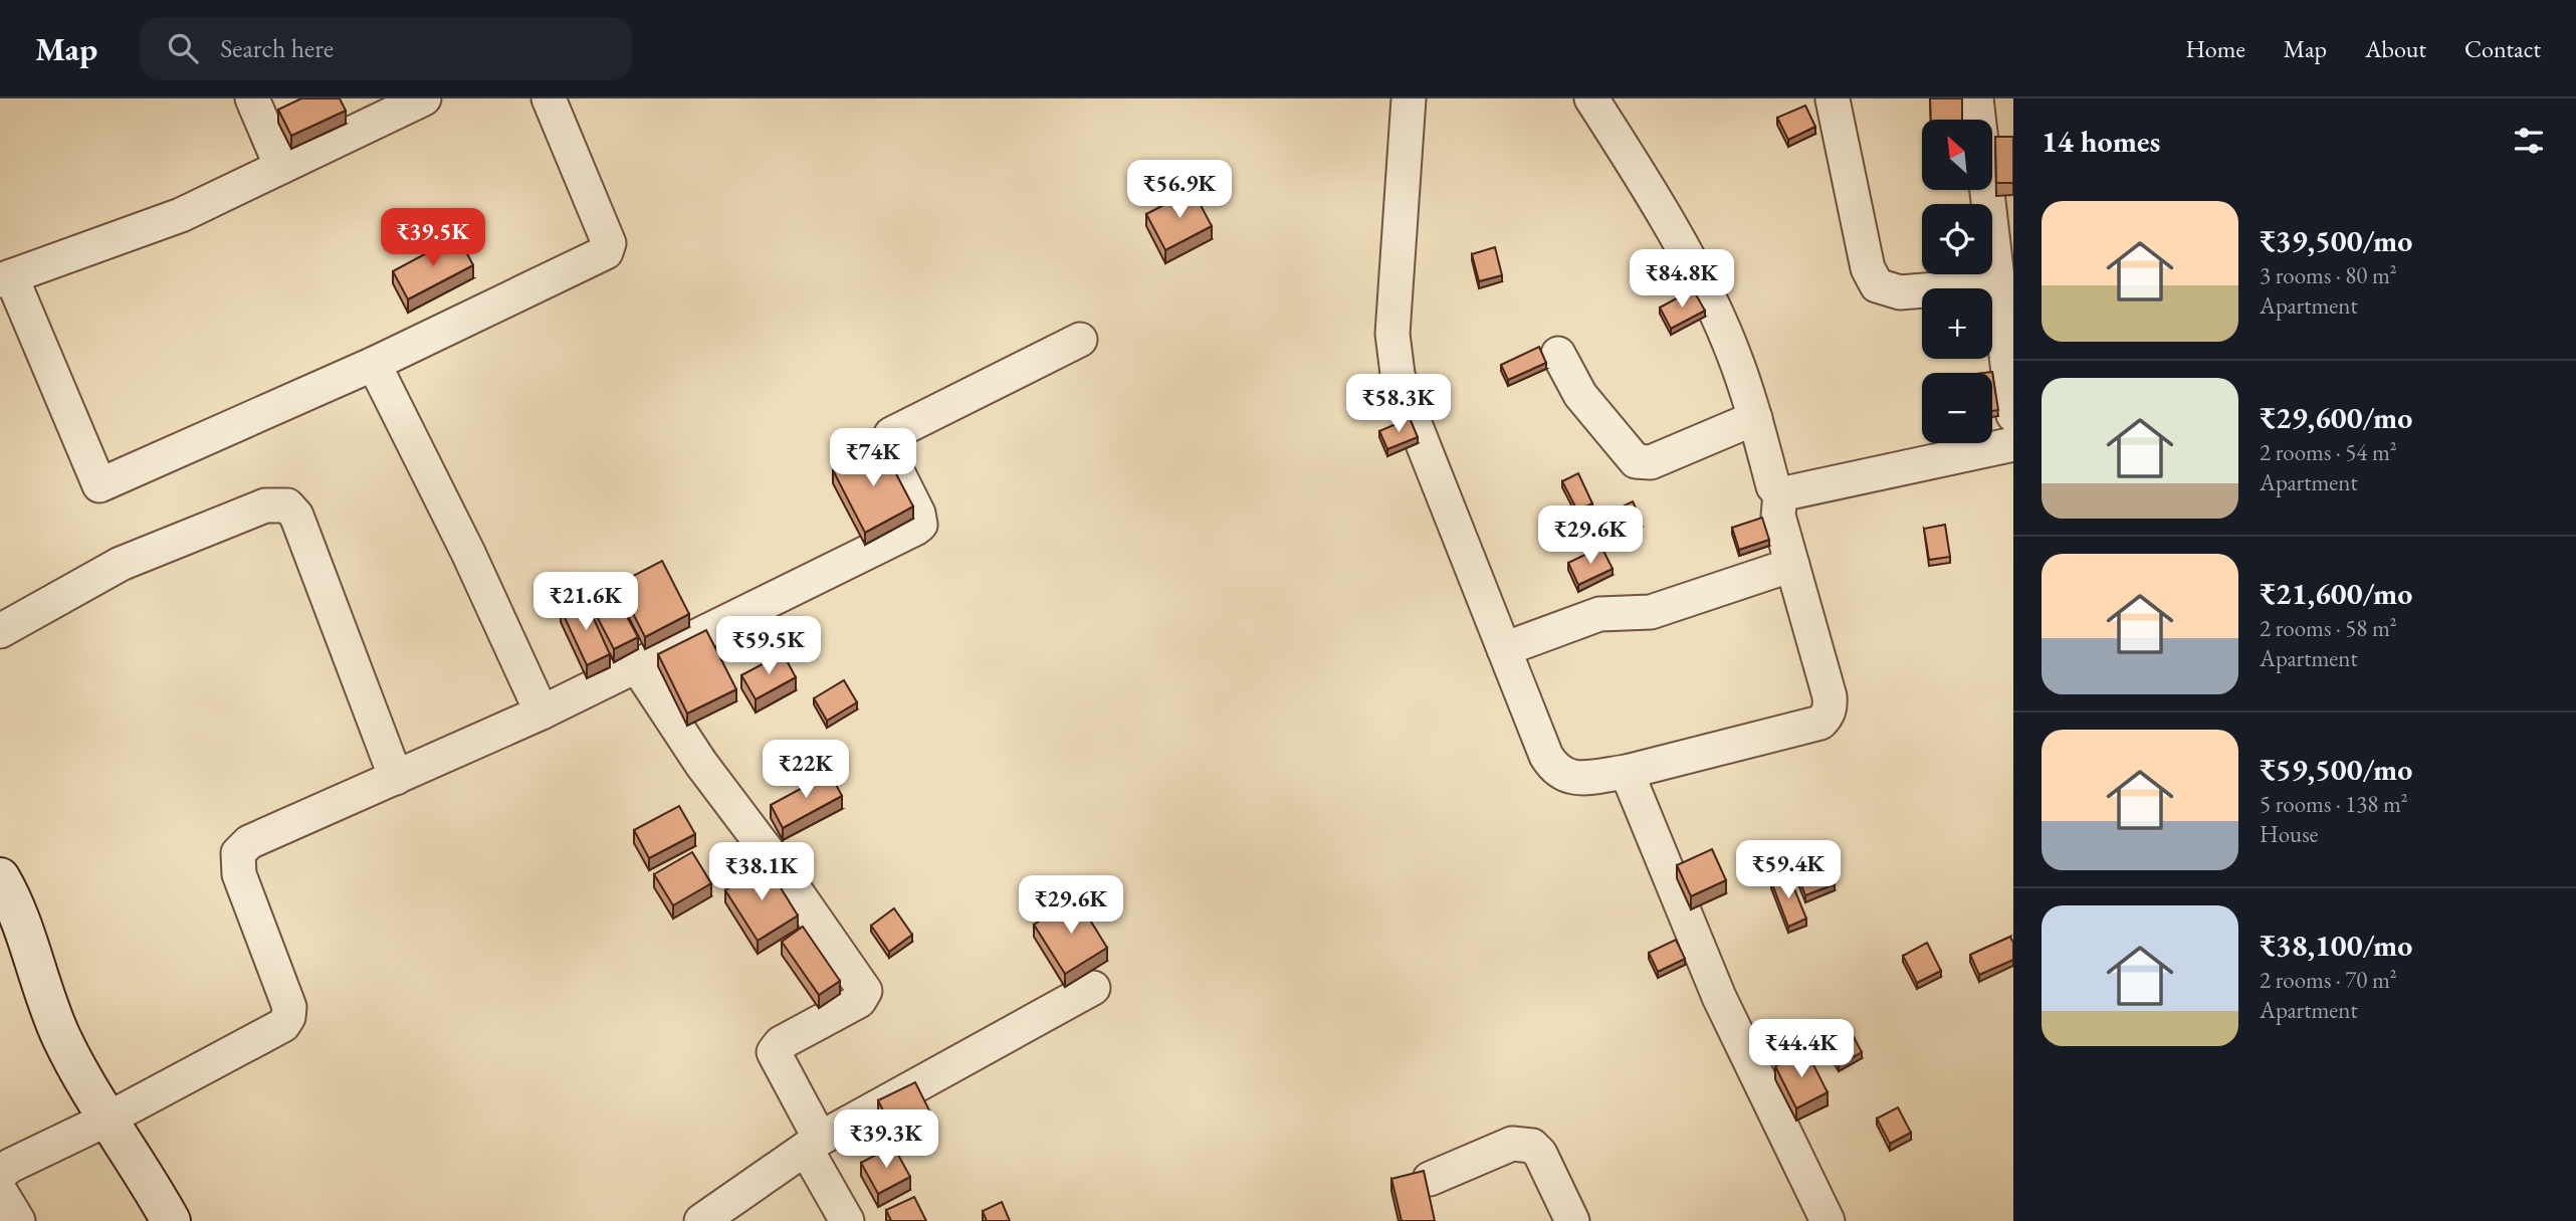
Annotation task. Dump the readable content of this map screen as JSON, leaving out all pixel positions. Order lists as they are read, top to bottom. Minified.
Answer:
{"north":"top left","page":{"header":"Map","search":"Search here","nav":["Home","Map","About","Contact"],"heading":"14 homes","map_buttons":["+","−"],"price":["₹56.9K","₹39.5K","₹84.8K","₹58.3K","₹74K","₹29.6K","₹21.6K","₹59.5K","₹22K","₹59.4K","₹38.1K","₹29.6K","₹44.4K","₹39.3K"],"list":[{"name":"₹39,500/mo","note":"3 rooms · 80 m² · Apartment"},{"name":"₹29,600/mo","note":"2 rooms · 54 m² · Apartment"},{"name":"₹21,600/mo","note":"2 rooms · 58 m² · Apartment"},{"name":"₹59,500/mo","note":"5 rooms · 138 m² · House"},{"name":"₹38,100/mo","note":"2 rooms · 70 m² · Apartment"}]}}
